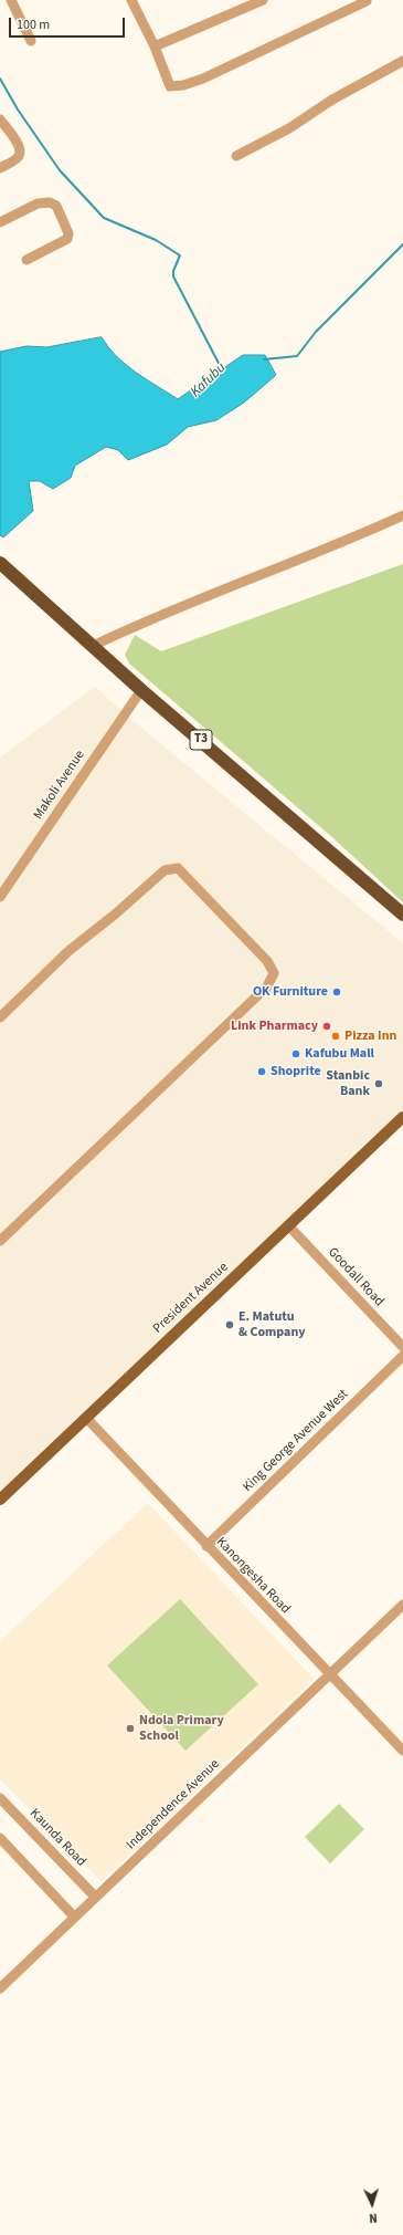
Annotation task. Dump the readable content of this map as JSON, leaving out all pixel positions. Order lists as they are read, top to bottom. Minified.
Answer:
{"streets":{"highway":["T3"],"main road":["President Avenue"],"street":["Makoli Avenue","Goodall Road","King George Avenue West","Kanongesha Road","Independence Avenue","Kaunda Road"]},"crossings":[["T3","Makoli Avenue"],["Goodall Road","President Avenue"],["President Avenue","Kanongesha Road"],["King George Avenue West","Kanongesha Road"],["Kanongesha Road","Independence Avenue"],["Independence Avenue","Kaunda Road"]],"water":["Kafubu"],"places":["OK Furniture","Link Pharmacy","Pizza Inn","Kafubu Mall","Shoprite","Stanbic Bank","E. Matutu & Company","Ndola Primary School"],"scale_bar":"100 m","north":"bottom"}
